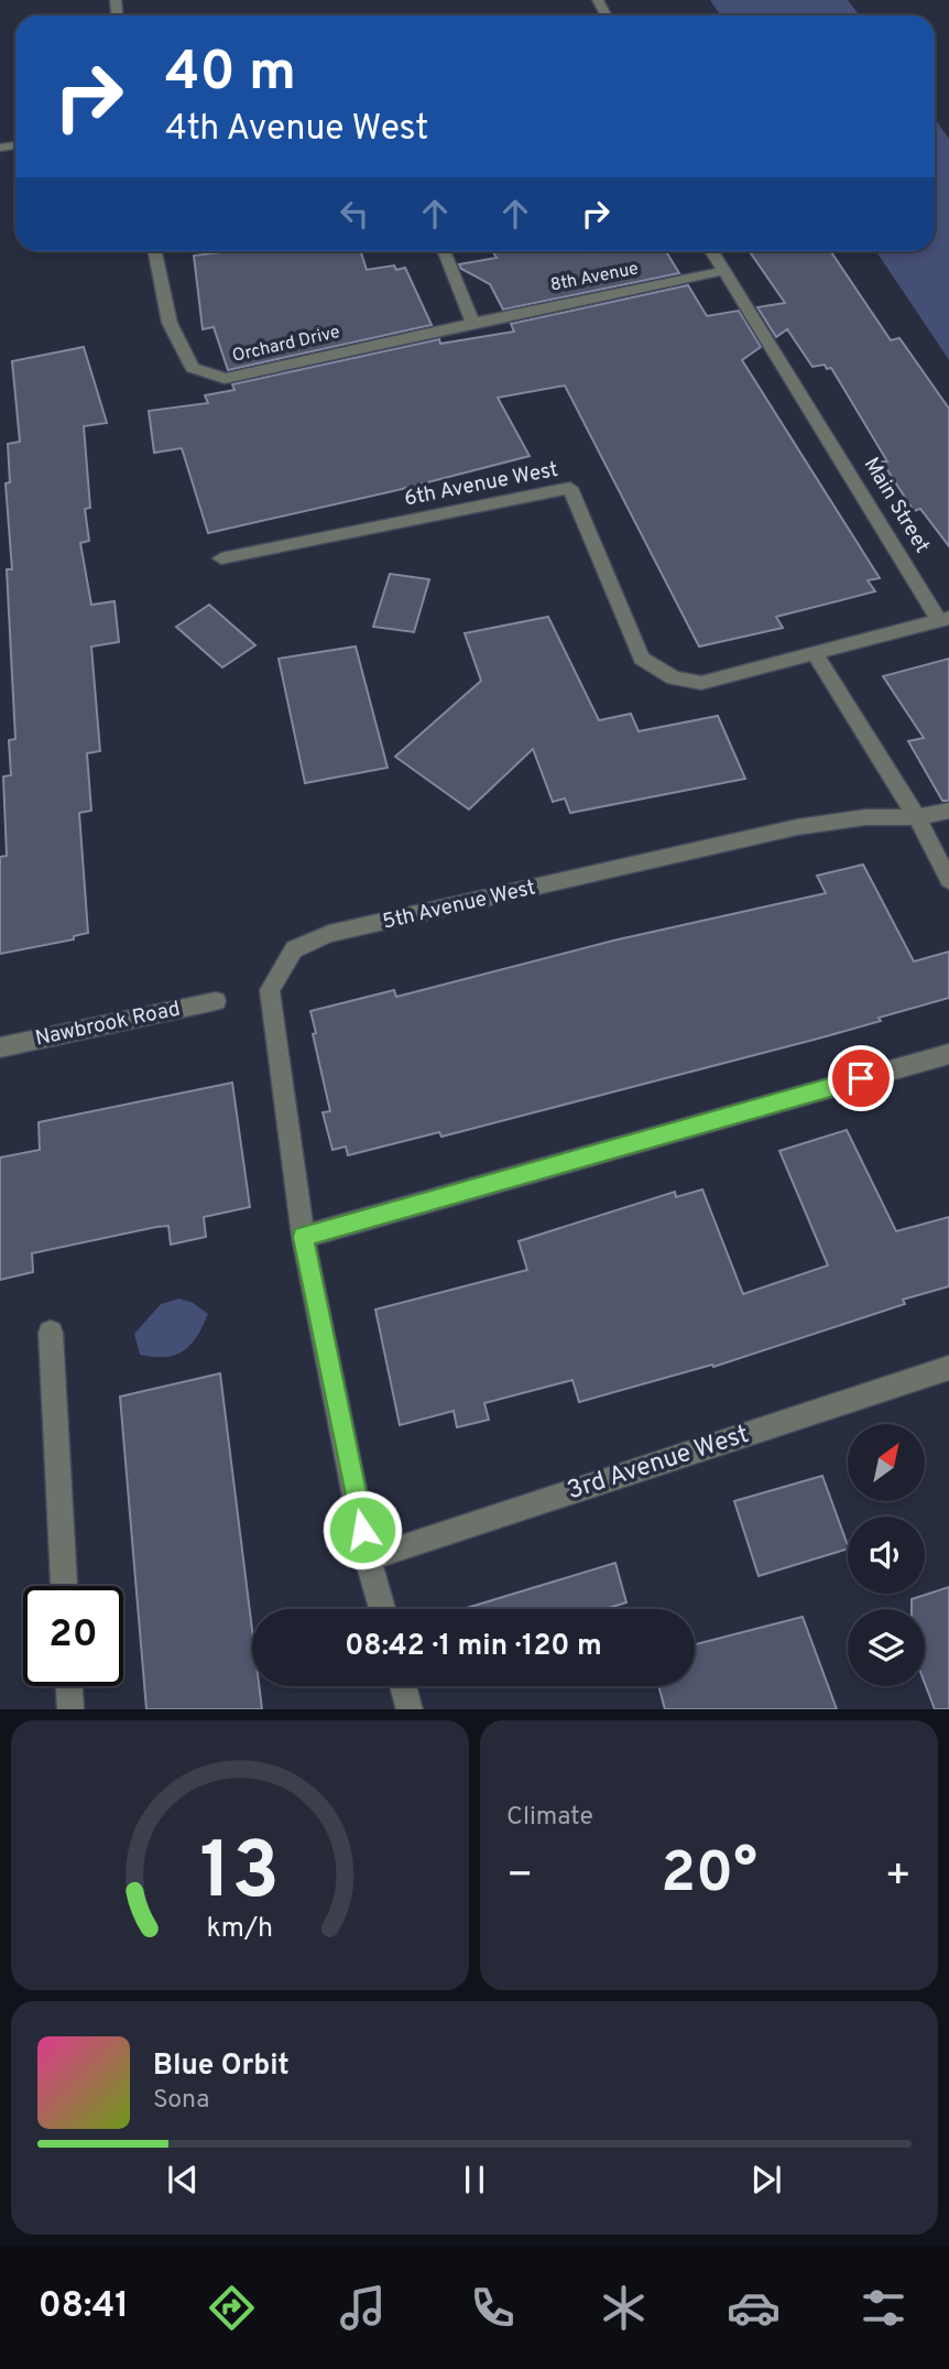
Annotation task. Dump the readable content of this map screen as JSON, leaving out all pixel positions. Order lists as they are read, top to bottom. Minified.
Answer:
{"streets":{"street":["8th Avenue","Orchard Drive","6th Avenue West","Main Street","5th Avenue West","Nawbrook Road","3rd Avenue West"]},"crossings":[["8th Avenue","Orchard Drive"],["8th Avenue","Main Street"],["6th Avenue West","Main Street"],["5th Avenue West","3rd Avenue West"]],"north":"top right","page":{"turn":["40 m","4th Avenue West"],"limit":"20","trip":"08:42 · 1 min · 120 m","tile":"Climate","heat":["−","20°","+"],"song":["Blue Orbit","Sona"],"tabs":"08:41","gauge":["13","km/h"]}}
